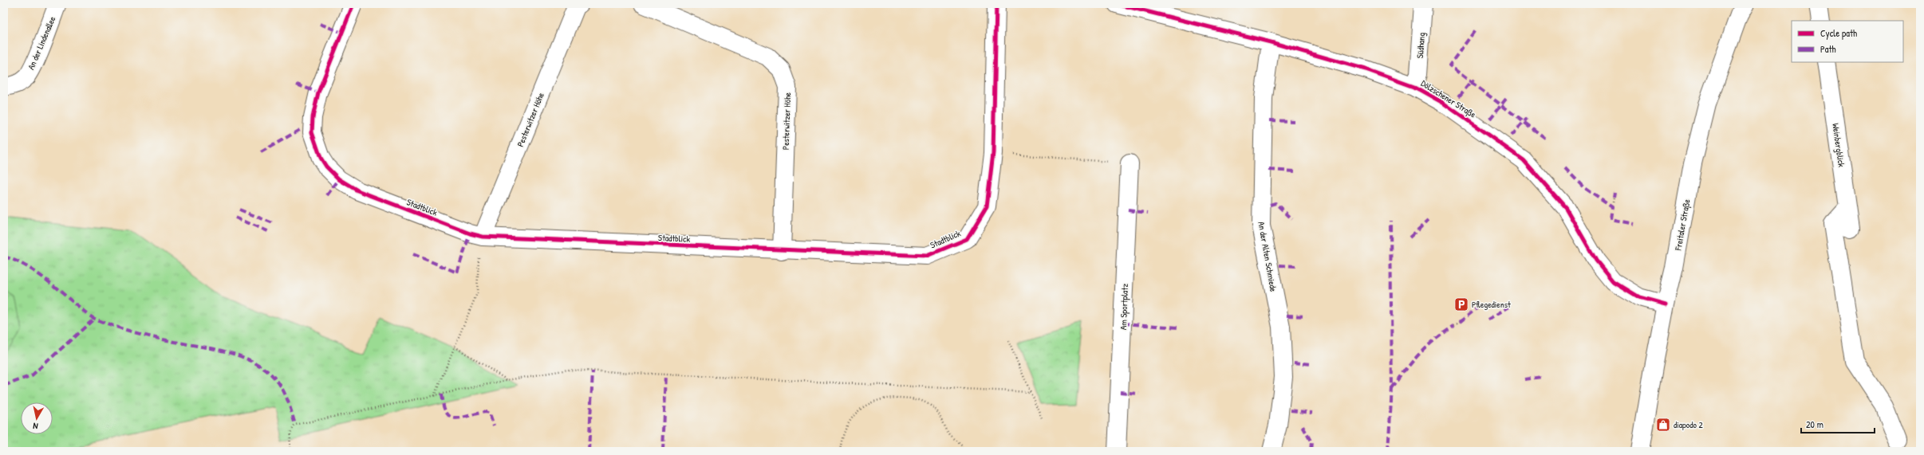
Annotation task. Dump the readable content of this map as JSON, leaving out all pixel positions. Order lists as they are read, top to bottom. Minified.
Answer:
{"streets":{"street":["An der Lindenallee","Südhang","Dölzschener Straße","Pesterwitzer Höhe","Weinbergblick","Stadtblick","Freitaler Straße","An der Alten Schmiede","Am Sportplatz"]},"crossings":[["Südhang","Dölzschener Straße"],["Dölzschener Straße","Freitaler Straße"],["Dölzschener Straße","An der Alten Schmiede"],["Pesterwitzer Höhe","Stadtblick"]],"places":{"parking":["Pflegedienst"],"shop":["diapodo 2"]},"legend":["Cycle path","Path"],"scale_bar":"20 m","north":"bottom"}
